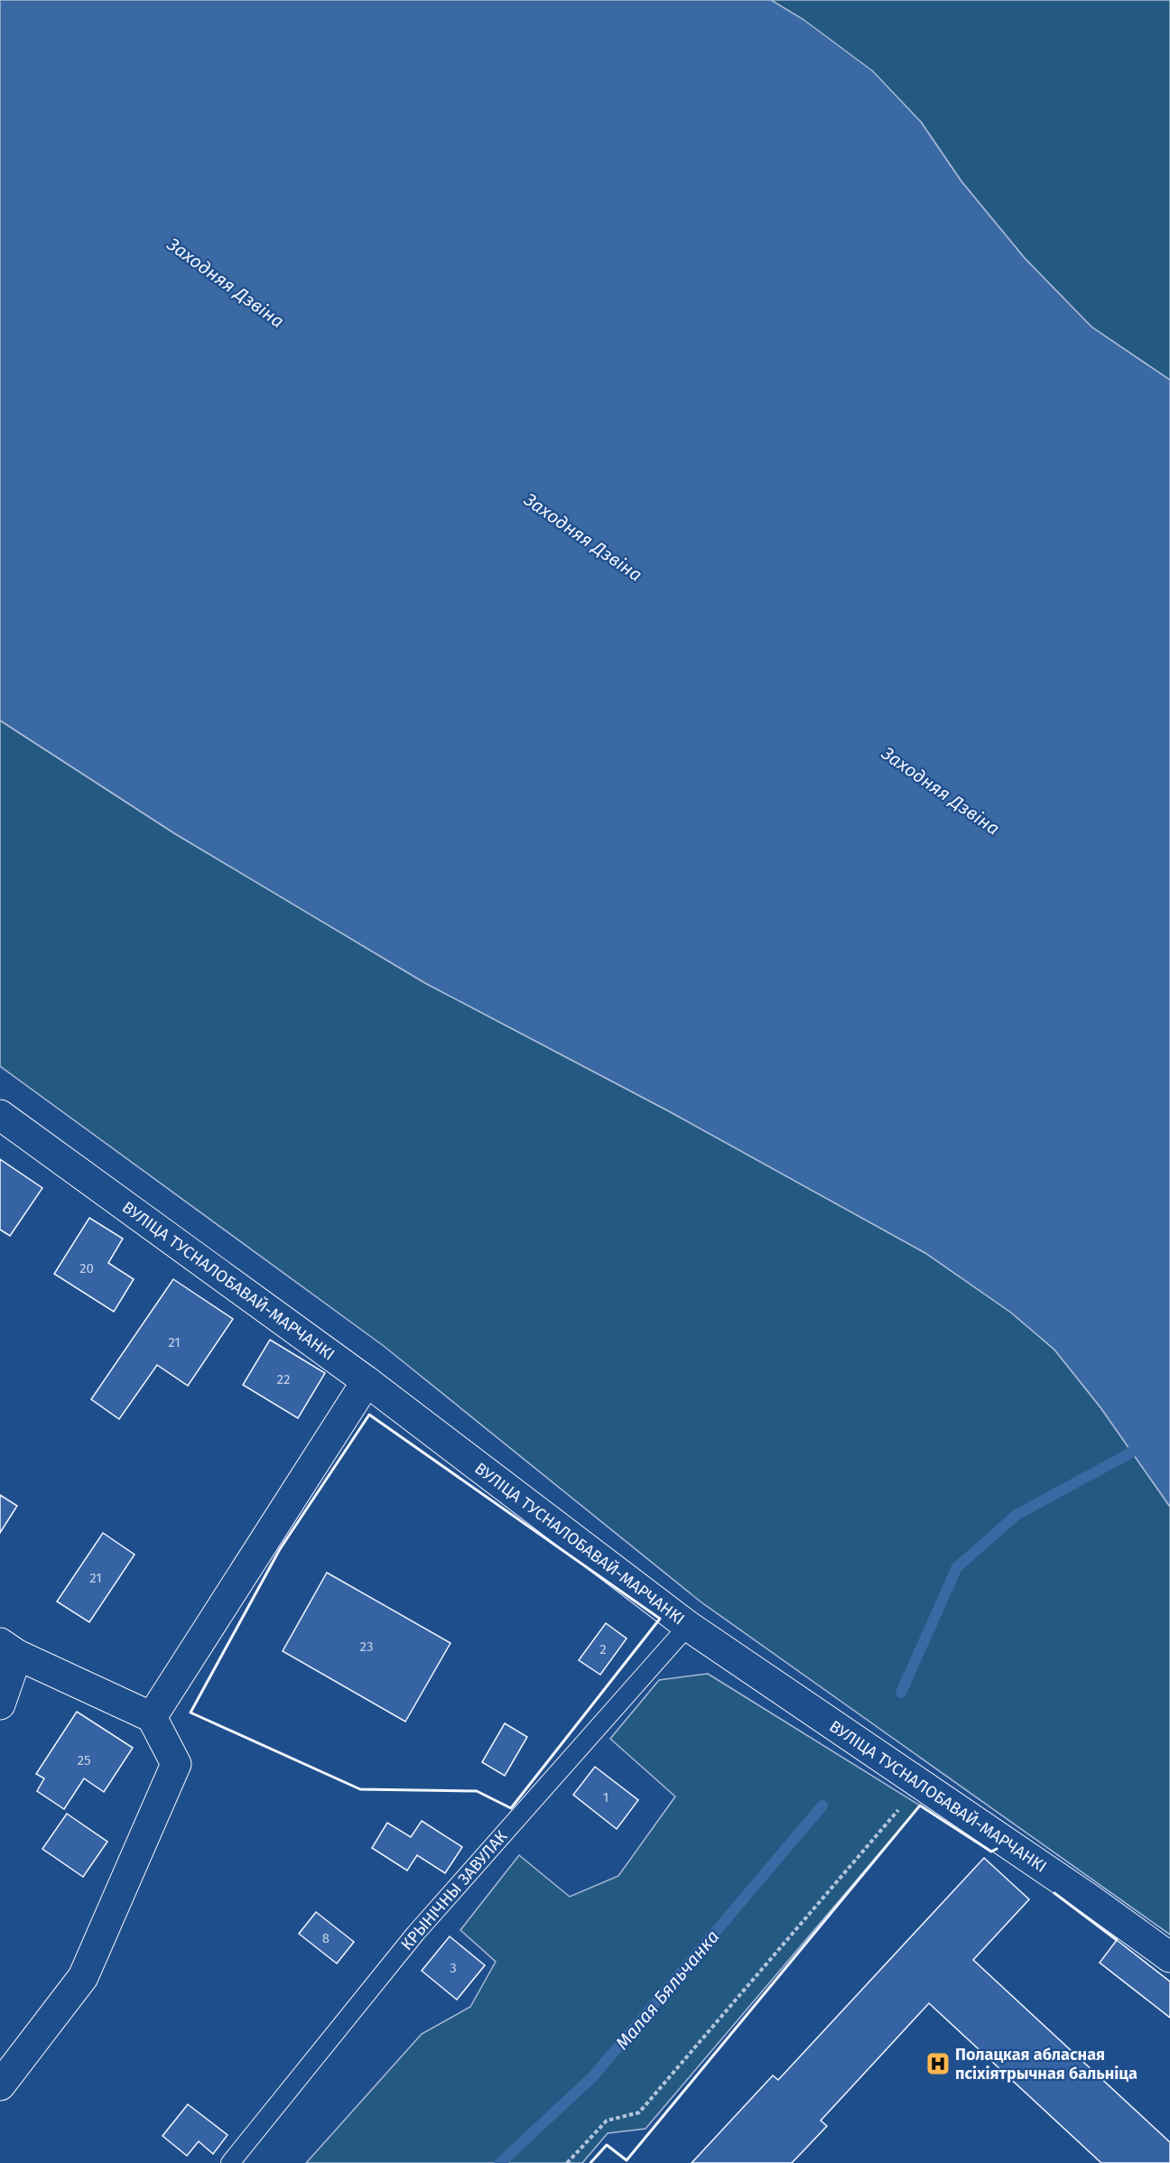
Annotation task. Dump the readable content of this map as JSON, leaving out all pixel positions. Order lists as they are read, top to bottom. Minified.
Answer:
{"streets":{"street":["ВУЛІЦА ТУСНАЛОБАВАЙ-МАРЧАНКІ"],"lane":["КРЫНІЧНЫ ЗАВУЛАК"]},"crossings":[["ВУЛІЦА ТУСНАЛОБАВАЙ-МАРЧАНКІ","КРЫНІЧНЫ ЗАВУЛАК"]],"water":["Заходняя Дзвіна","Малая Бяльчанка"],"places":{"hospital":["Полацкая абласная псіхіятрычная бальніца"]},"house_numbers":["20","21","22","21","23","2","25","1","8","3"]}
